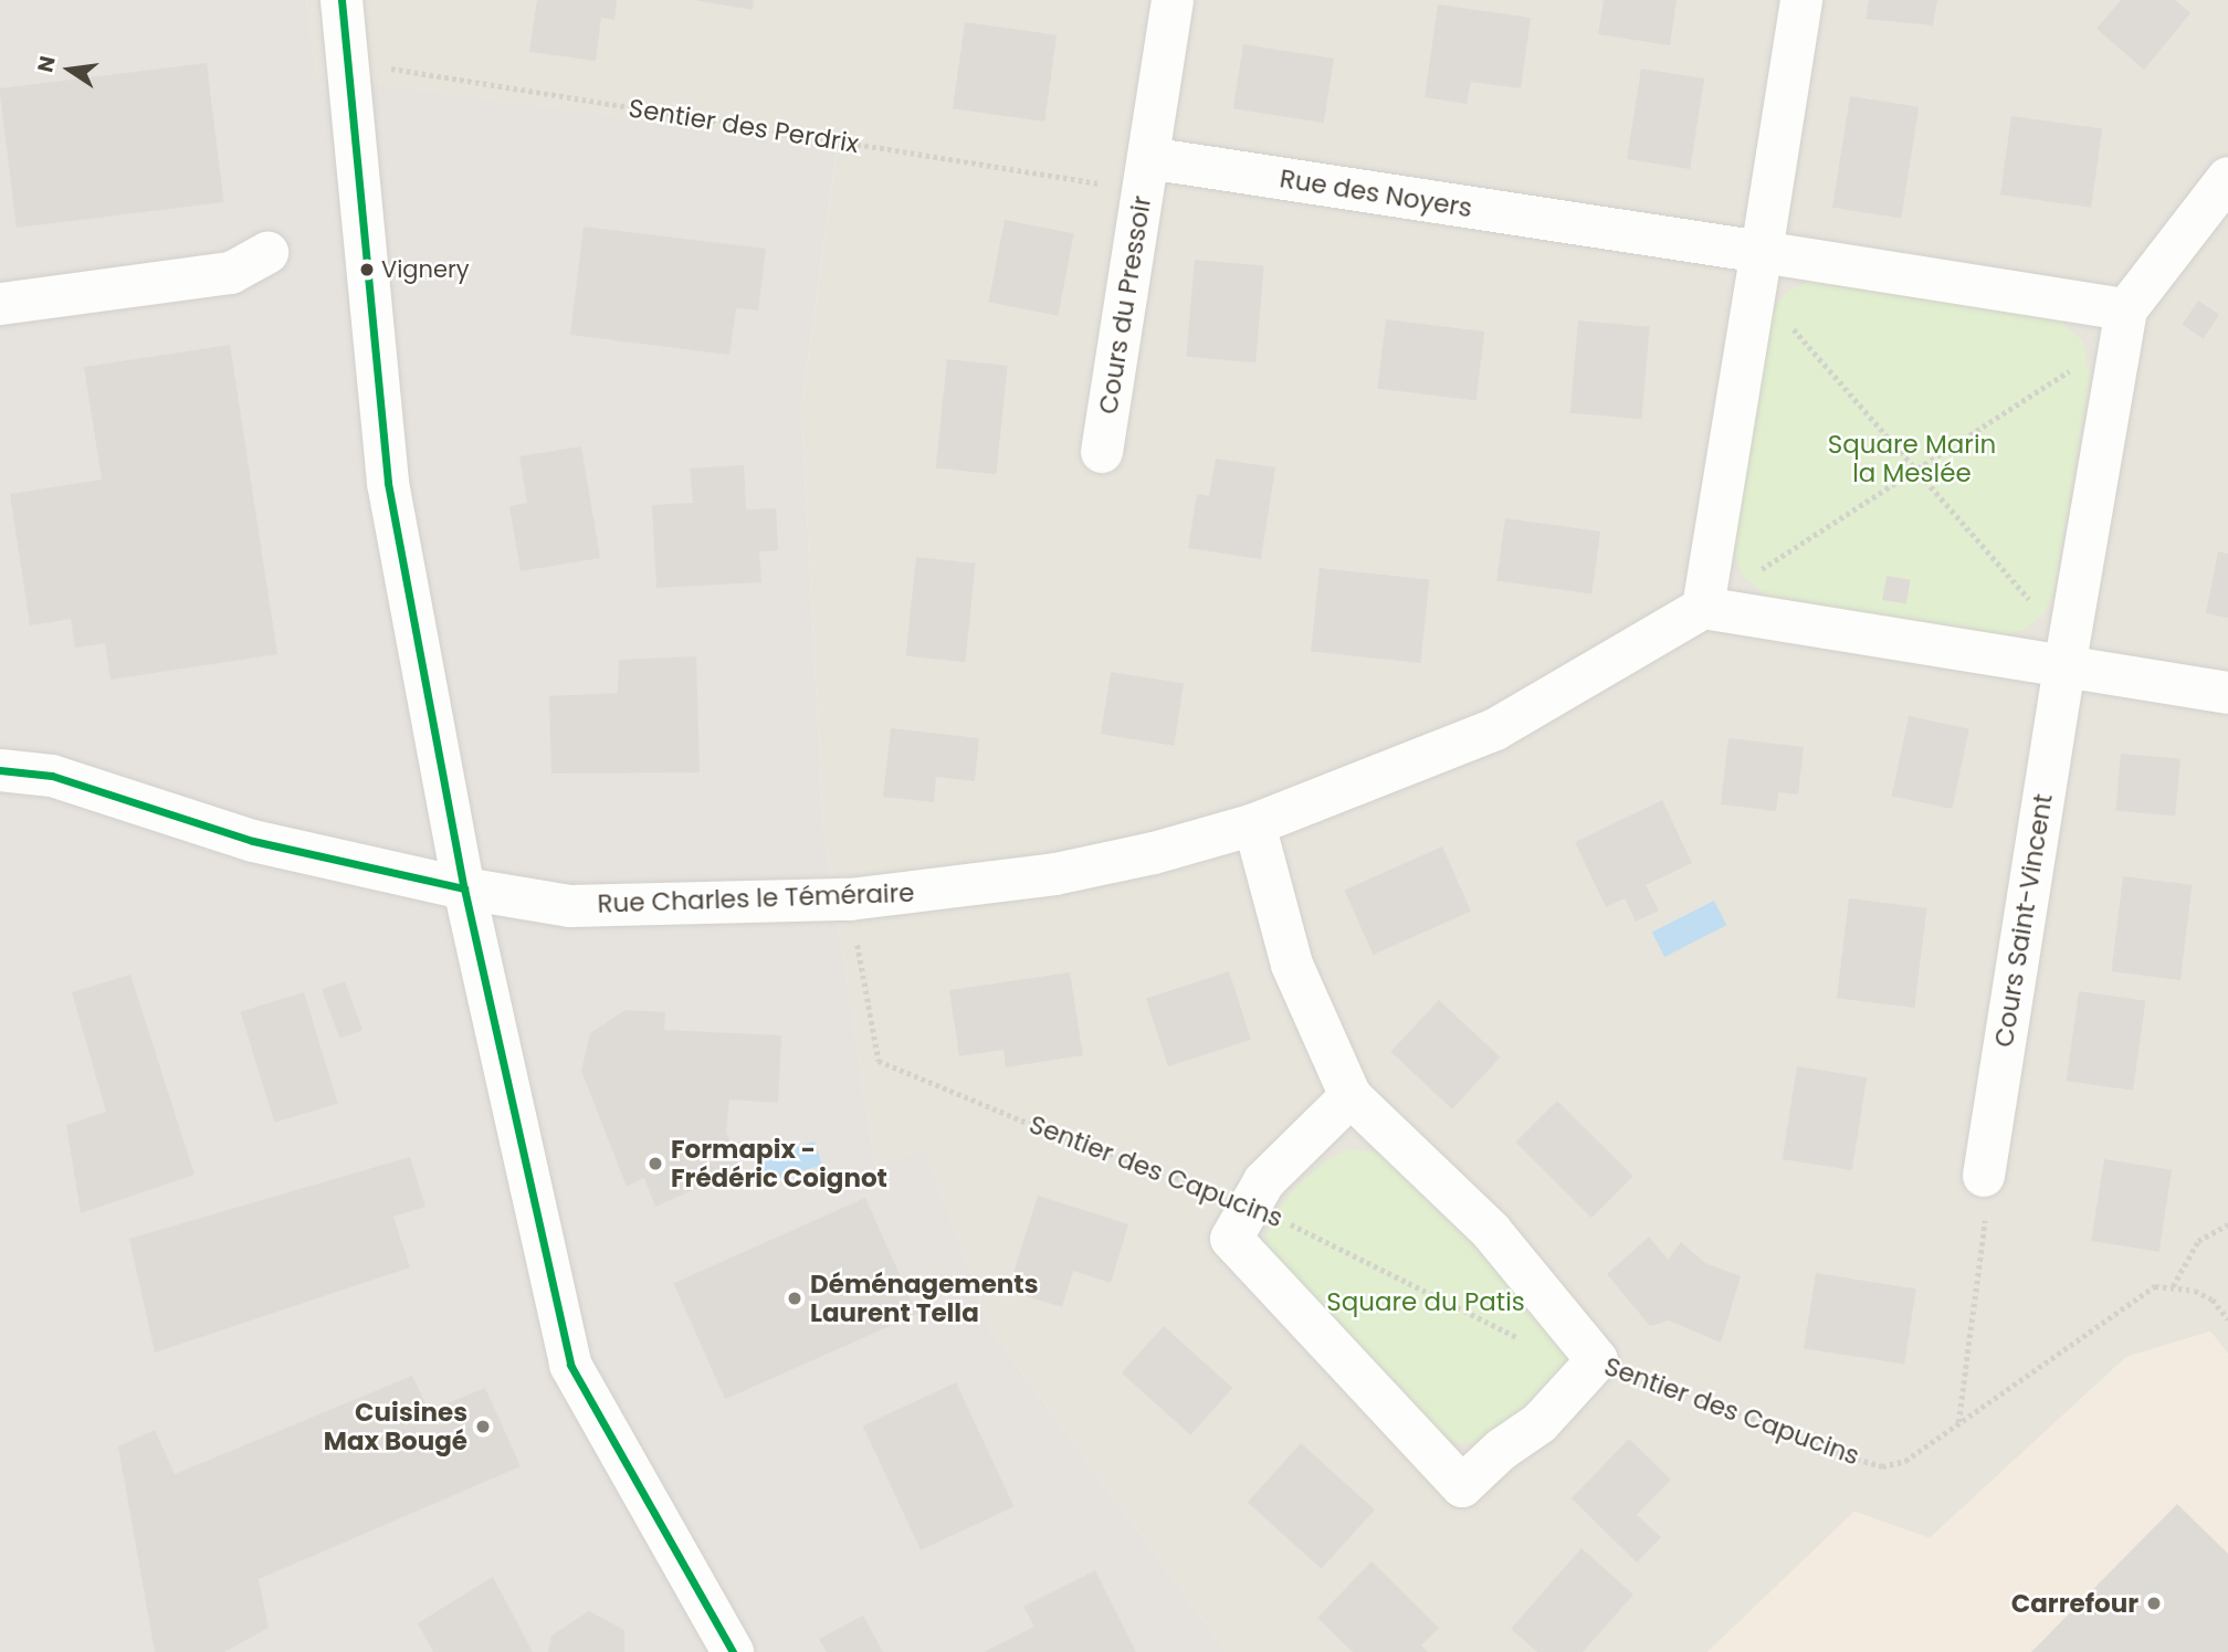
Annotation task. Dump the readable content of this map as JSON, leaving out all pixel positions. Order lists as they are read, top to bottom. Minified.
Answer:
{"streets":{"street":["Rue des Noyers","Cours du Pressoir","Rue Charles le Téméraire","Cours Saint-Vincent"],"path":["Sentier des Perdrix","Sentier des Capucins"]},"crossings":[["Sentier des Perdrix","Rue des Noyers"],["Sentier des Perdrix","Cours du Pressoir"],["Rue des Noyers","Cours du Pressoir"],["Rue Charles le Téméraire","Sentier des Capucins"]],"parks":["Square Marin la Meslée","Square du Patis"],"places":["Vignery","Formapix - Frédéric Coignot","Déménagements Laurent Tella","Cuisines Max Bougé","Carrefour"],"north":"left"}
